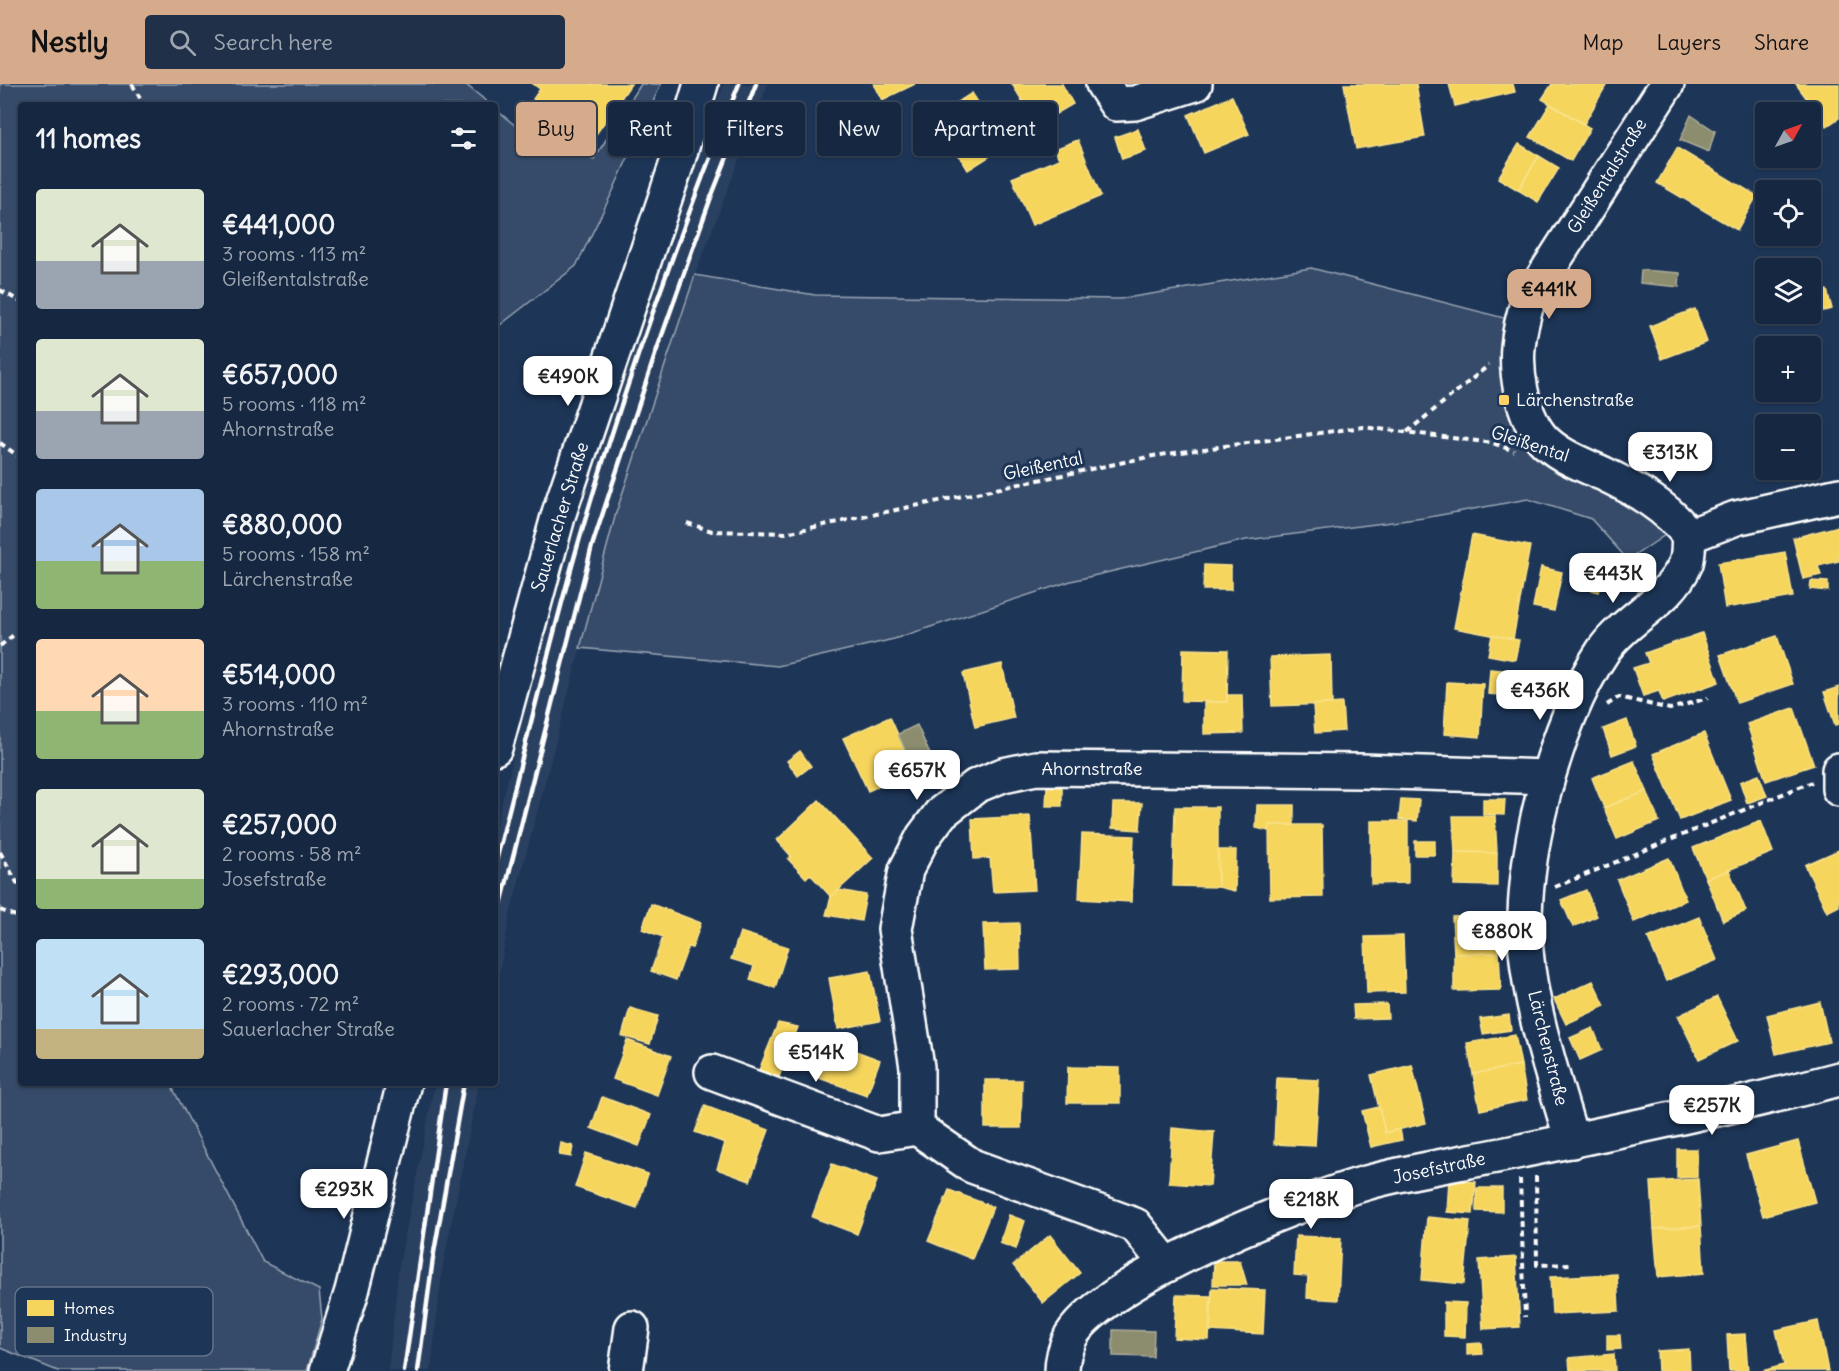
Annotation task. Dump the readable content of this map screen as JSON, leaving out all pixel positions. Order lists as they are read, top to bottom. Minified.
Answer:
{"streets":{"street":["Gleißentalstraße","Sauerlacher Straße","Ahornstraße","Lärchenstraße","Josefstraße"],"path":["Gleißental"]},"crossings":[["Gleißentalstraße","Lärchenstraße"],["Ahornstraße","Lärchenstraße"],["Lärchenstraße","Josefstraße"]],"places":{"transit":["Lärchenstraße"]},"legend":["Homes","Industry"],"north":"top right","page":{"header":"Nestly","search":"Search here","nav":["Map","Layers","Share"],"map_buttons":["+","−"],"chip":["Buy","Rent","Filters","New","Apartment"],"heading":"11 homes","list":[{"name":"€441,000","note":"3 rooms · 113 m² · Gleißentalstraße"},{"name":"€657,000","note":"5 rooms · 118 m² · Ahornstraße"},{"name":"€880,000","note":"5 rooms · 158 m² · Lärchenstraße"},{"name":"€514,000","note":"3 rooms · 110 m² · Ahornstraße"},{"name":"€257,000","note":"2 rooms · 58 m² · Josefstraße"},{"name":"€293,000","note":"2 rooms · 72 m² · Sauerlacher Straße"}],"price":["€441K","€490K","€313K","€443K","€436K","€657K","€880K","€514K","€257K","€293K","€218K"]}}
